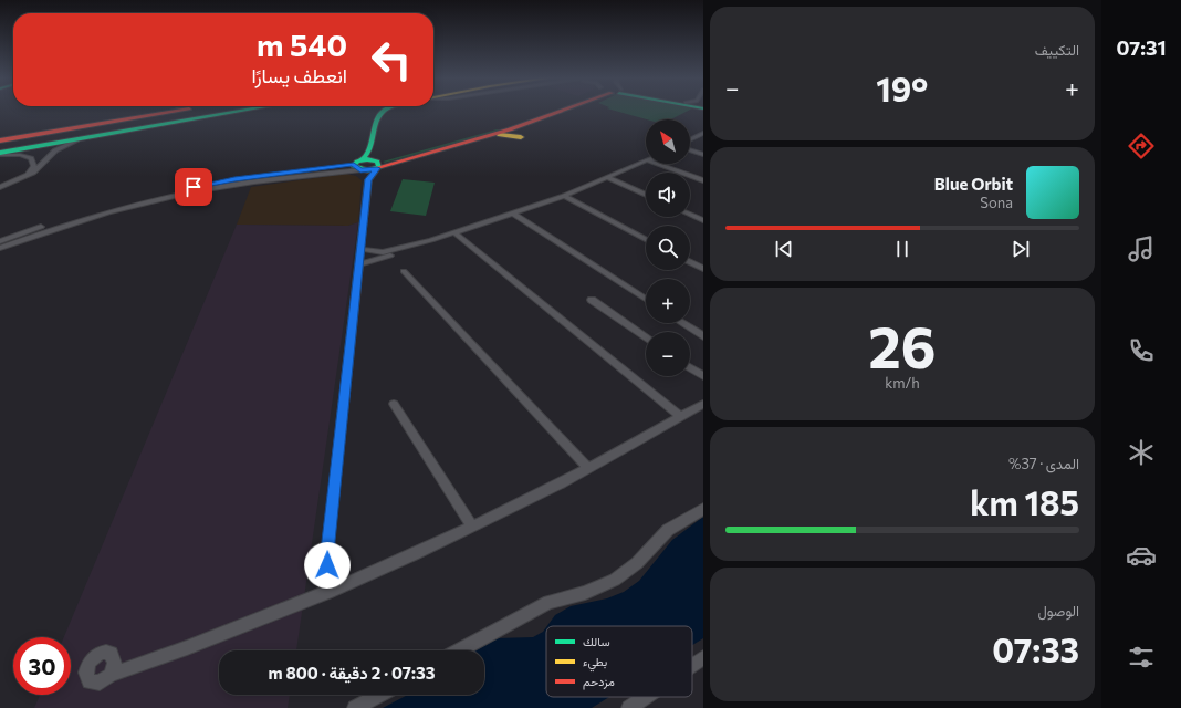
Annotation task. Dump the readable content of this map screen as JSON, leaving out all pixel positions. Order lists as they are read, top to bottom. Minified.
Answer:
{"legend":["سالك","بطيء","مزدحم"],"north":"top left","page":{"tabs":"07:31","tile":["التكييف",["26","km/h"],["المدى · 37%","185 km"],["الوصول","07:33"]],"turn":["540 m","انعطف يسارًا"],"heat":["−","19°","+"],"map_buttons":["+","−"],"song":["Blue Orbit","Sona"],"limit":"30","trip":"07:33 · 2 دقيقة · 800 m"}}
